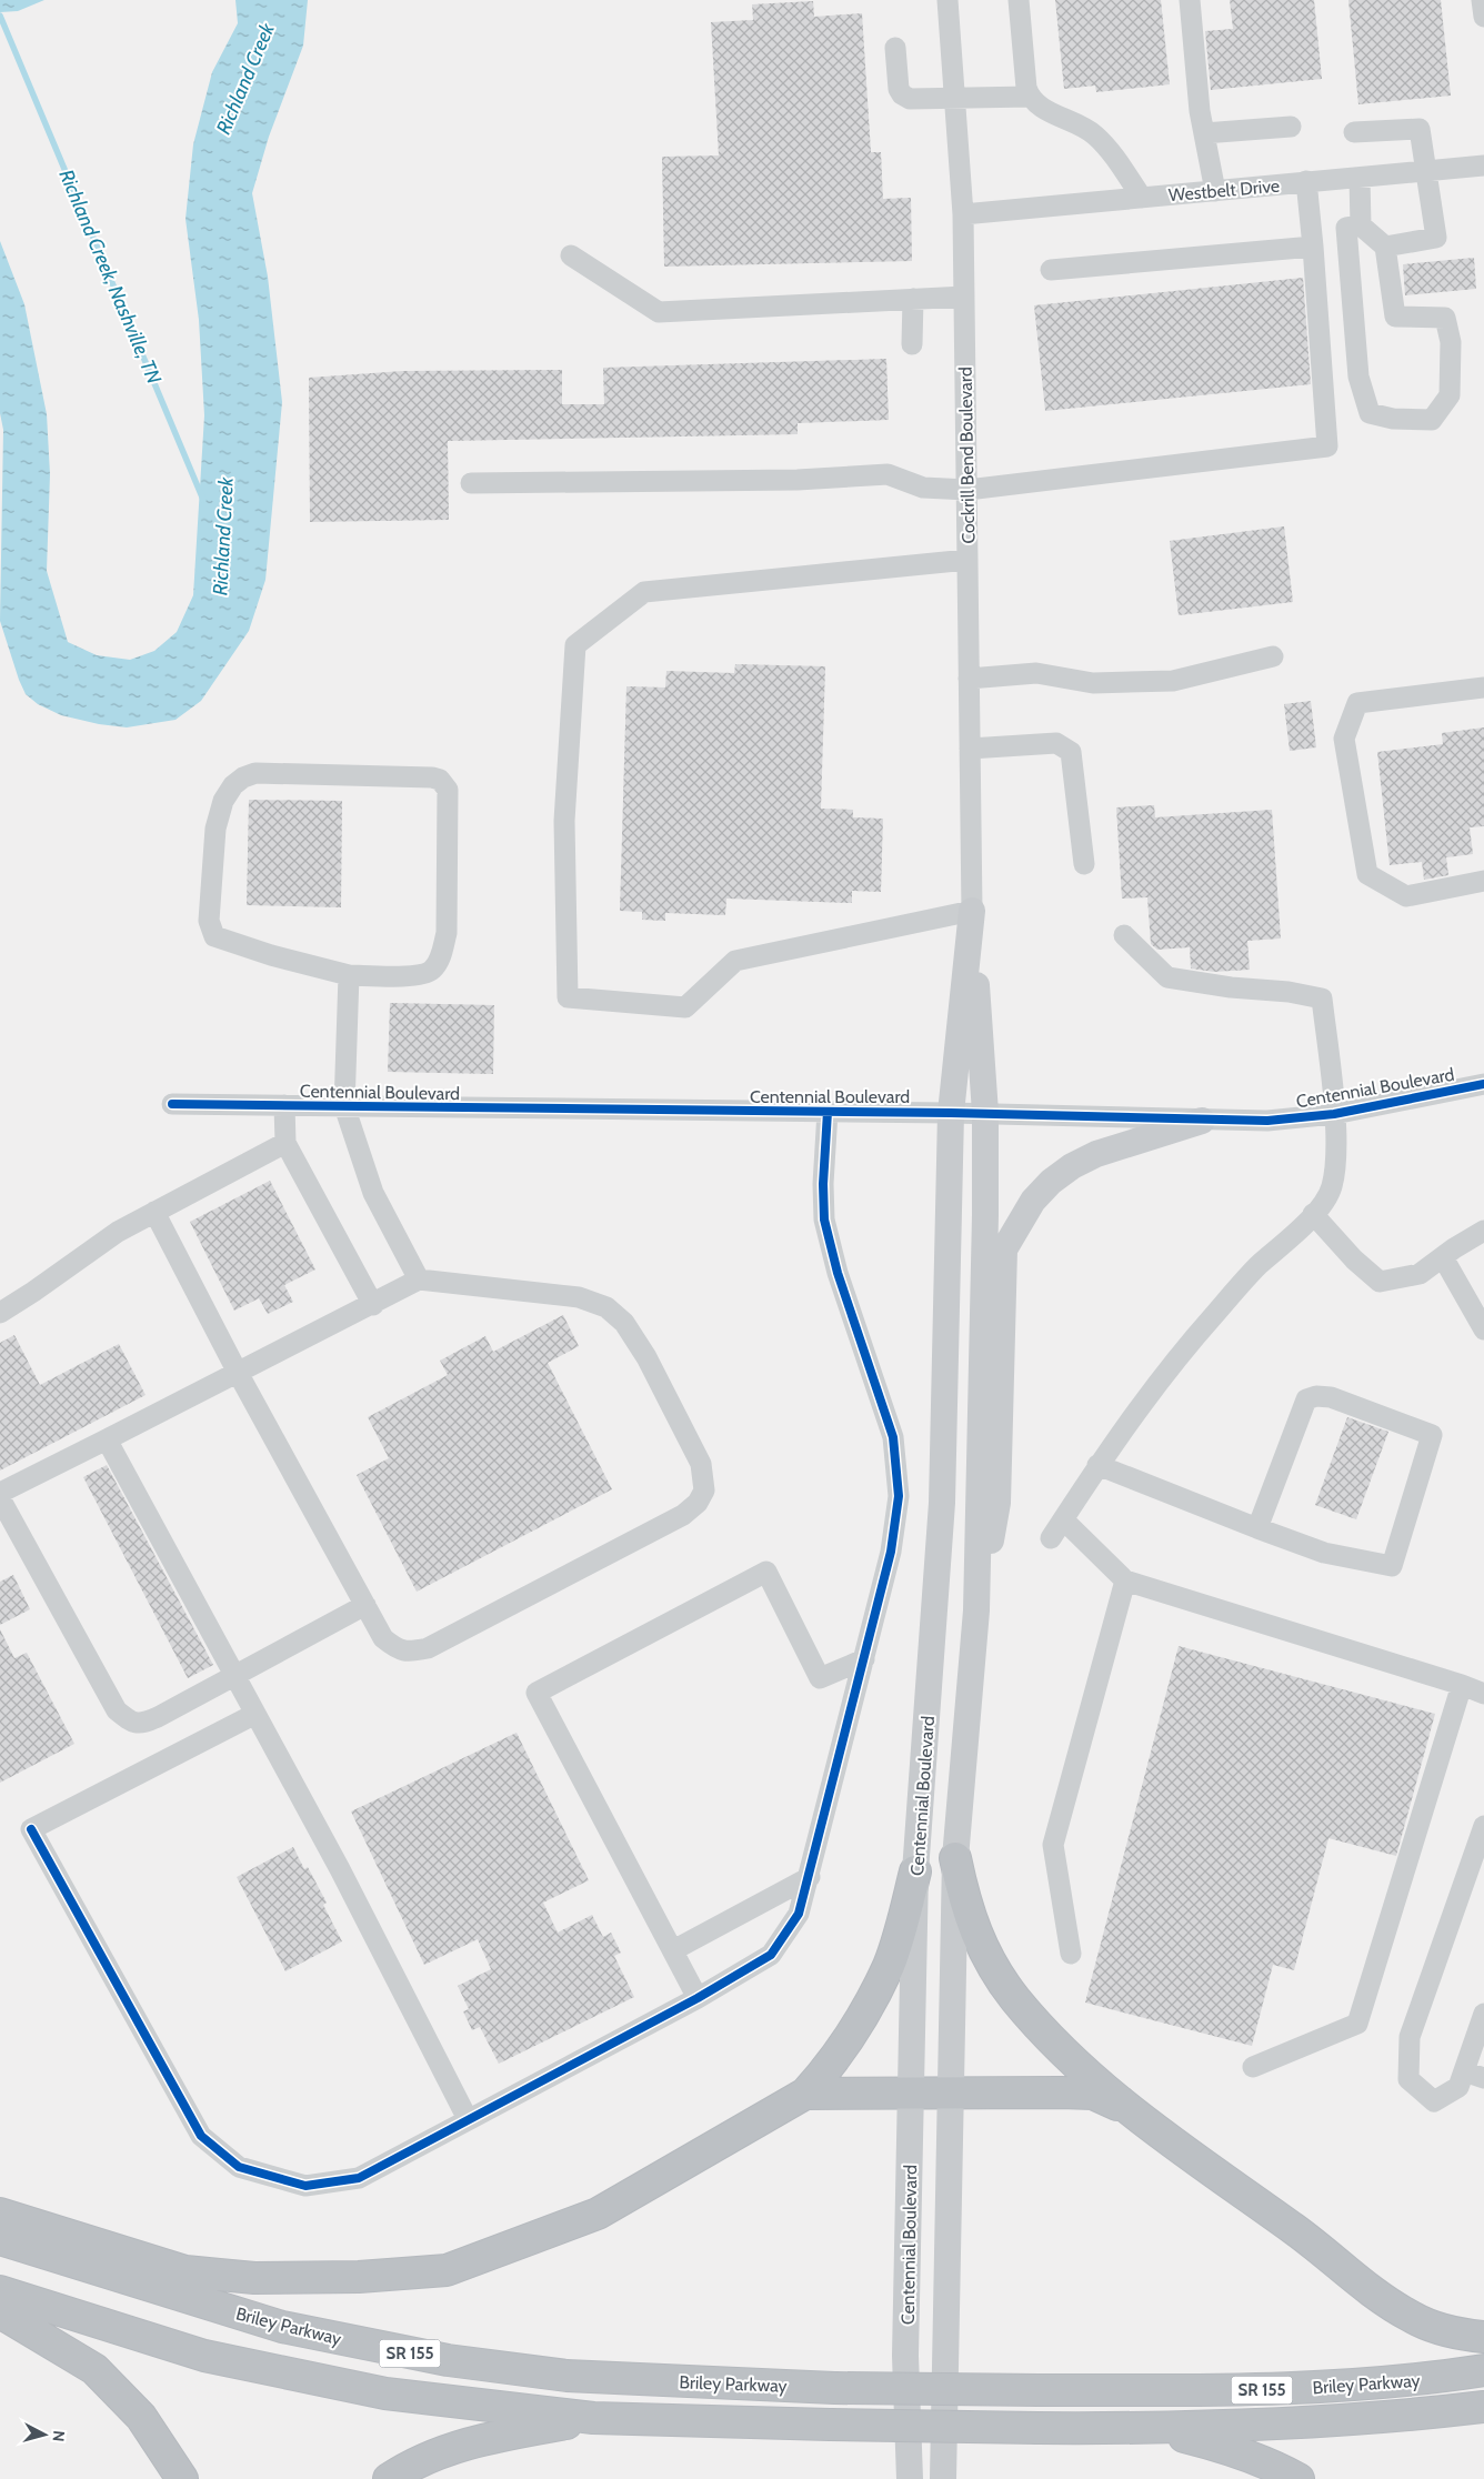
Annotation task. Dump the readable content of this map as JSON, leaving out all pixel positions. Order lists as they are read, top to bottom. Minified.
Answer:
{"streets":{"highway":["Briley Parkway","SR 155"],"main road":["Centennial Boulevard"],"street":["Westbelt Drive","Cockrill Bend Boulevard"]},"crossings":[["Westbelt Drive","Cockrill Bend Boulevard"],["Cockrill Bend Boulevard","Centennial Boulevard"]],"water":["Richland Creek","Richland Creek, Nashville, TN"],"north":"right"}
